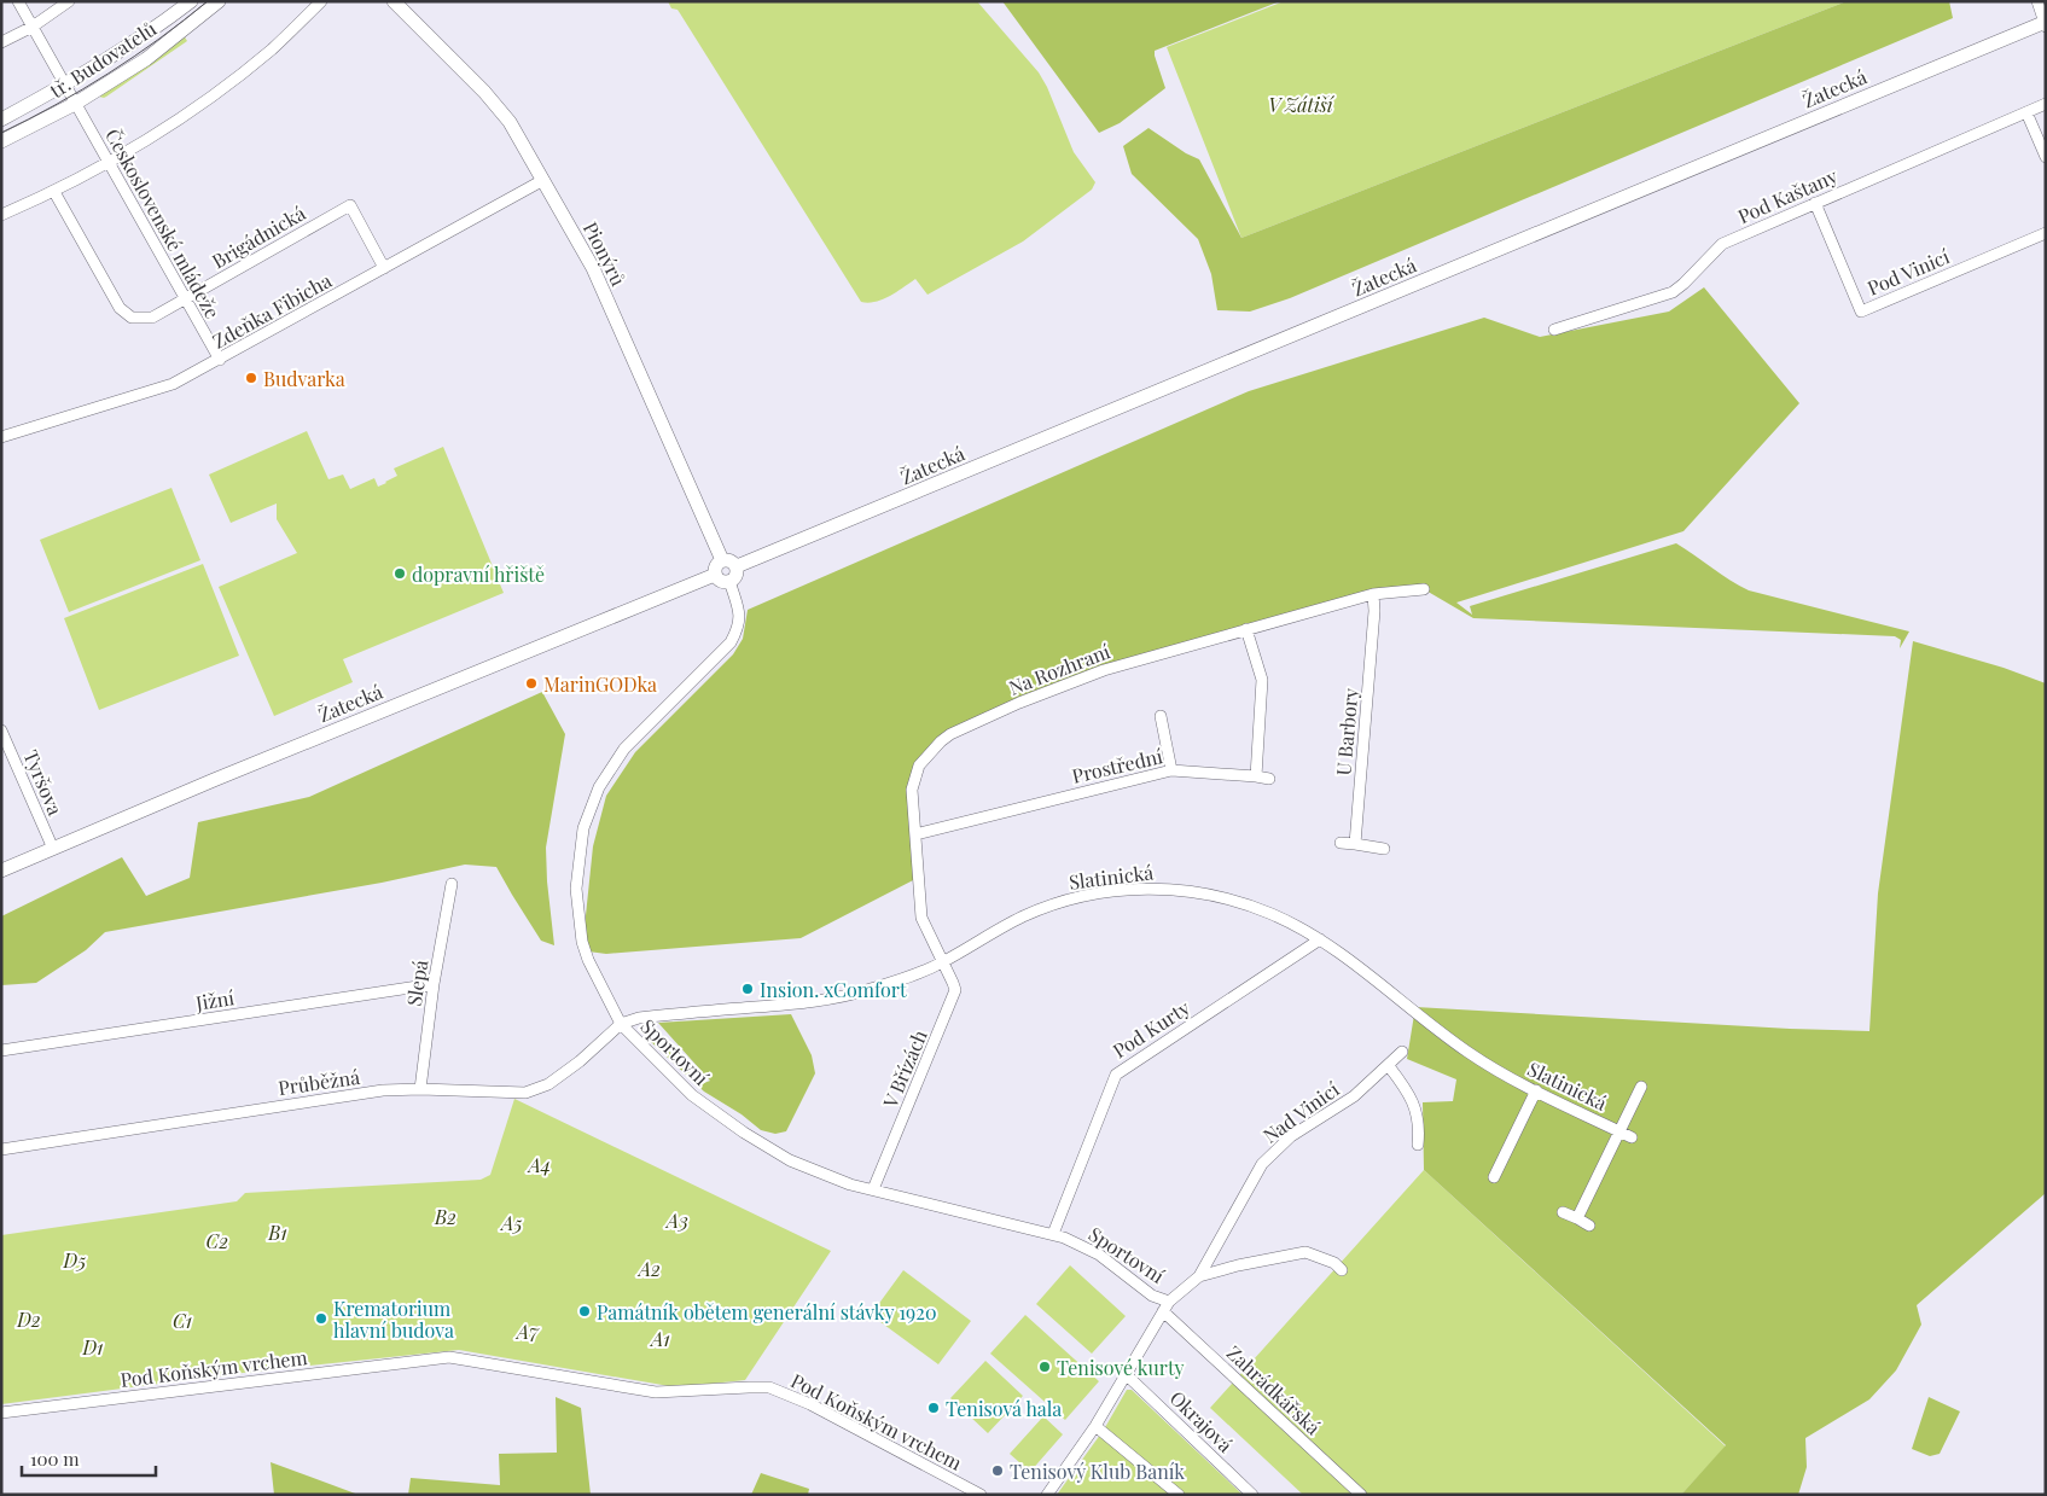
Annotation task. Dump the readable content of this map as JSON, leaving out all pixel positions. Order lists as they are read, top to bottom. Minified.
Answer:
{"streets":{"street":["tř. Budovatelů","Žatecká","Pod Kaštany","Československé mládeže","Brigádnická","Pionýrů","Pod Vinicí","Zdeňka Fibicha","Na Rozhraní","U Barbory","Prostřední","Tyršova","Slatinická","Slepá","Jižní","Pod Kurty","Sportovní","V Břízách","Průběžná","Nad Vinicí","Pod Koňským vrchem","Zahrádkářská","Okrajová"]},"crossings":[["tř. Budovatelů","Československé mládeže"],["Žatecká","Pionýrů"],["Žatecká","Tyršova"],["Žatecká","Sportovní"],["Pod Kaštany","Pod Vinicí"],["Československé mládeže","Brigádnická"],["Československé mládeže","Zdeňka Fibicha"],["Brigádnická","Zdeňka Fibicha"],["Pionýrů","Zdeňka Fibicha"],["Pionýrů","Sportovní"],["Na Rozhraní","U Barbory"],["Na Rozhraní","Prostřední"],["Na Rozhraní","Slatinická"],["Na Rozhraní","V Břízách"],["Slatinická","Pod Kurty"],["Slatinická","Sportovní"],["Slatinická","V Břízách"],["Slatinická","Průběžná"],["Slepá","Jižní"],["Slepá","Průběžná"],["Pod Kurty","Sportovní"],["Sportovní","V Břízách"],["Sportovní","Průběžná"],["Sportovní","Nad Vinicí"],["Sportovní","Zahrádkářská"],["Sportovní","Okrajová"]],"parks":["V Zátiší","A4","B2","A3","A5","B1","C2","D5","A2","D2","C1","A7","A1","D1"],"places":["Budvarka","dopravní hřiště","MarinGODka","Insion. xComfort","Památník obětem generální stávky 1920","Krematorium hlavní budova","Tenisové kurty","Tenisová hala","Tenisový Klub Baník"],"scale_bar":"100 m"}
